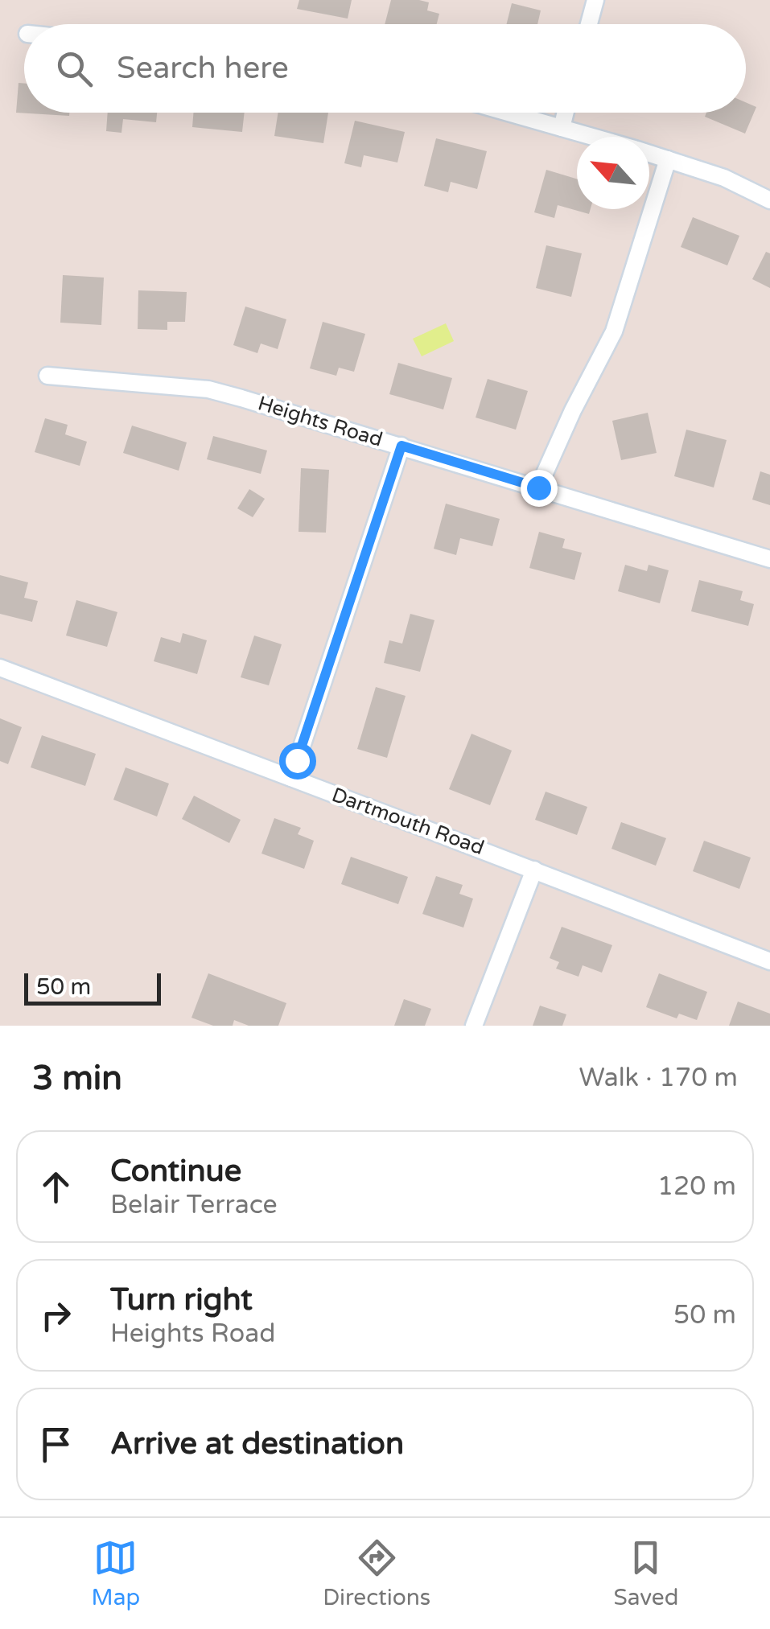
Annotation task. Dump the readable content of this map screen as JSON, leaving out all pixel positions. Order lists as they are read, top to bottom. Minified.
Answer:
{"streets":{"street":["Heights Road","Dartmouth Road"]},"scale_bar":"50 m","north":"top left","page":{"search":"Search here","scale":"50 m","heading":["3 min","Walk · 170 m"],"list":[["Continue","Belair Terrace","120 m"],["Turn right","Heights Road","50 m"],"Arrive at destination"],"nav":["Map","Directions","Saved"]}}
